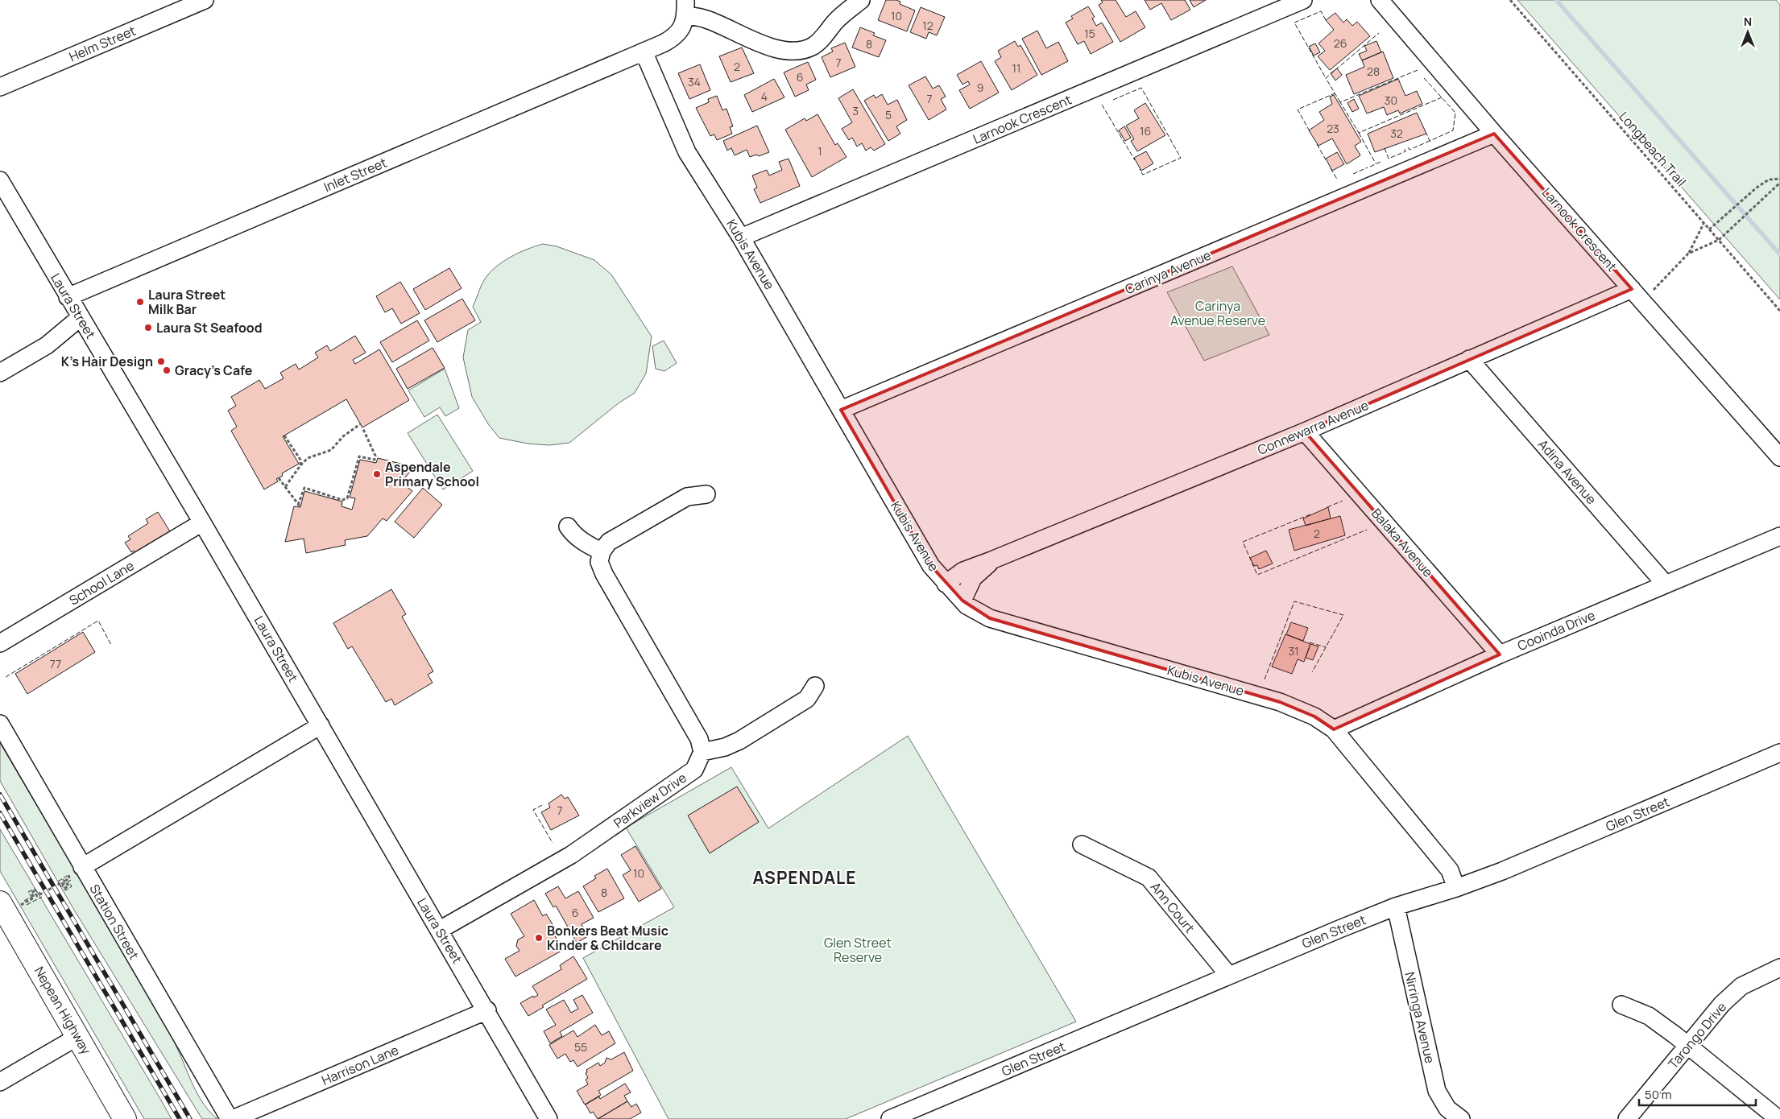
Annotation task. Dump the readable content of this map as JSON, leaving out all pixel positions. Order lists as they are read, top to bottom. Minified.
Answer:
{"streets":{"highway":["Nepean Highway"],"street":["Helm Street","Larnook Crescent","Inlet Street","Kubis Avenue","Carinya Avenue","Laura Street","Connewarra Avenue","Adina Avenue","Balaka Avenue","School Lane","Cooinda Drive","Parkview Drive","Glen Street","Ann Court","Station Street","Nirringa Avenue","Tarongo Drive","Harrison Lane"],"path":["Longbeach Trail"]},"crossings":[["Larnook Crescent","Kubis Avenue"],["Larnook Crescent","Carinya Avenue"],["Larnook Crescent","Connewarra Avenue"],["Inlet Street","Kubis Avenue"],["Inlet Street","Laura Street"],["Kubis Avenue","Carinya Avenue"],["Kubis Avenue","Connewarra Avenue"],["Kubis Avenue","Cooinda Drive"],["Kubis Avenue","Glen Street"],["Laura Street","School Lane"],["Laura Street","Parkview Drive"],["Laura Street","Harrison Lane"],["Connewarra Avenue","Adina Avenue"],["Connewarra Avenue","Balaka Avenue"],["Adina Avenue","Cooinda Drive"],["Balaka Avenue","Cooinda Drive"],["Glen Street","Ann Court"],["Glen Street","Nirringa Avenue"],["Station Street","Harrison Lane"]],"districts":["ASPENDALE"],"parks":["Carinya Avenue Reserve","Glen Street Reserve"],"places":["Laura Street Milk Bar","Laura St Seafood","K's Hair Design","Gracy's Cafe","Aspendale Primary School","Bonkers Beat Music Kinder & Childcare"],"house_numbers":["10","12","15","26","8","7","2","11","28","6","34","9","4","7","30","3","5","23","16","32","1","2","31","77","7","10","8","6","55"],"scale_bar":"50 m","north":"top"}
